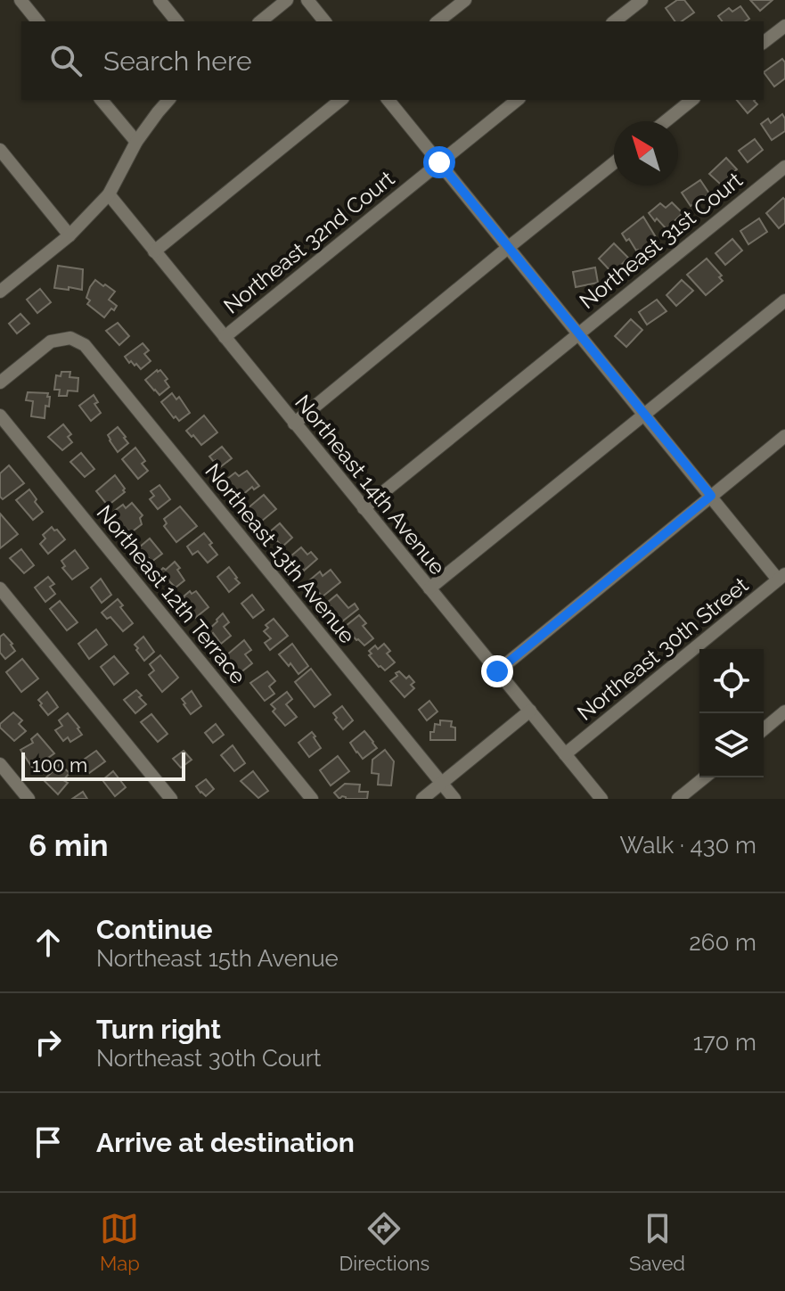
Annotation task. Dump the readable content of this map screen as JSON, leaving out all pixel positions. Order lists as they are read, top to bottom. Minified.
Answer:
{"streets":{"street":["Northeast 31st Court","Northeast 32nd Court","Northeast 14th Avenue","Northeast 13th Avenue","Northeast 12th Terrace","Northeast 30th Street"]},"crossings":[["Northeast 31st Court","Northeast 14th Avenue"],["Northeast 32nd Court","Northeast 14th Avenue"],["Northeast 14th Avenue","Northeast 30th Street"]],"scale_bar":"100 m","north":"top left","page":{"search":"Search here","scale":"100 m","heading":["6 min","Walk · 430 m"],"list":[["Continue","Northeast 15th Avenue","260 m"],["Turn right","Northeast 30th Court","170 m"],"Arrive at destination"],"nav":["Map","Directions","Saved"]}}
